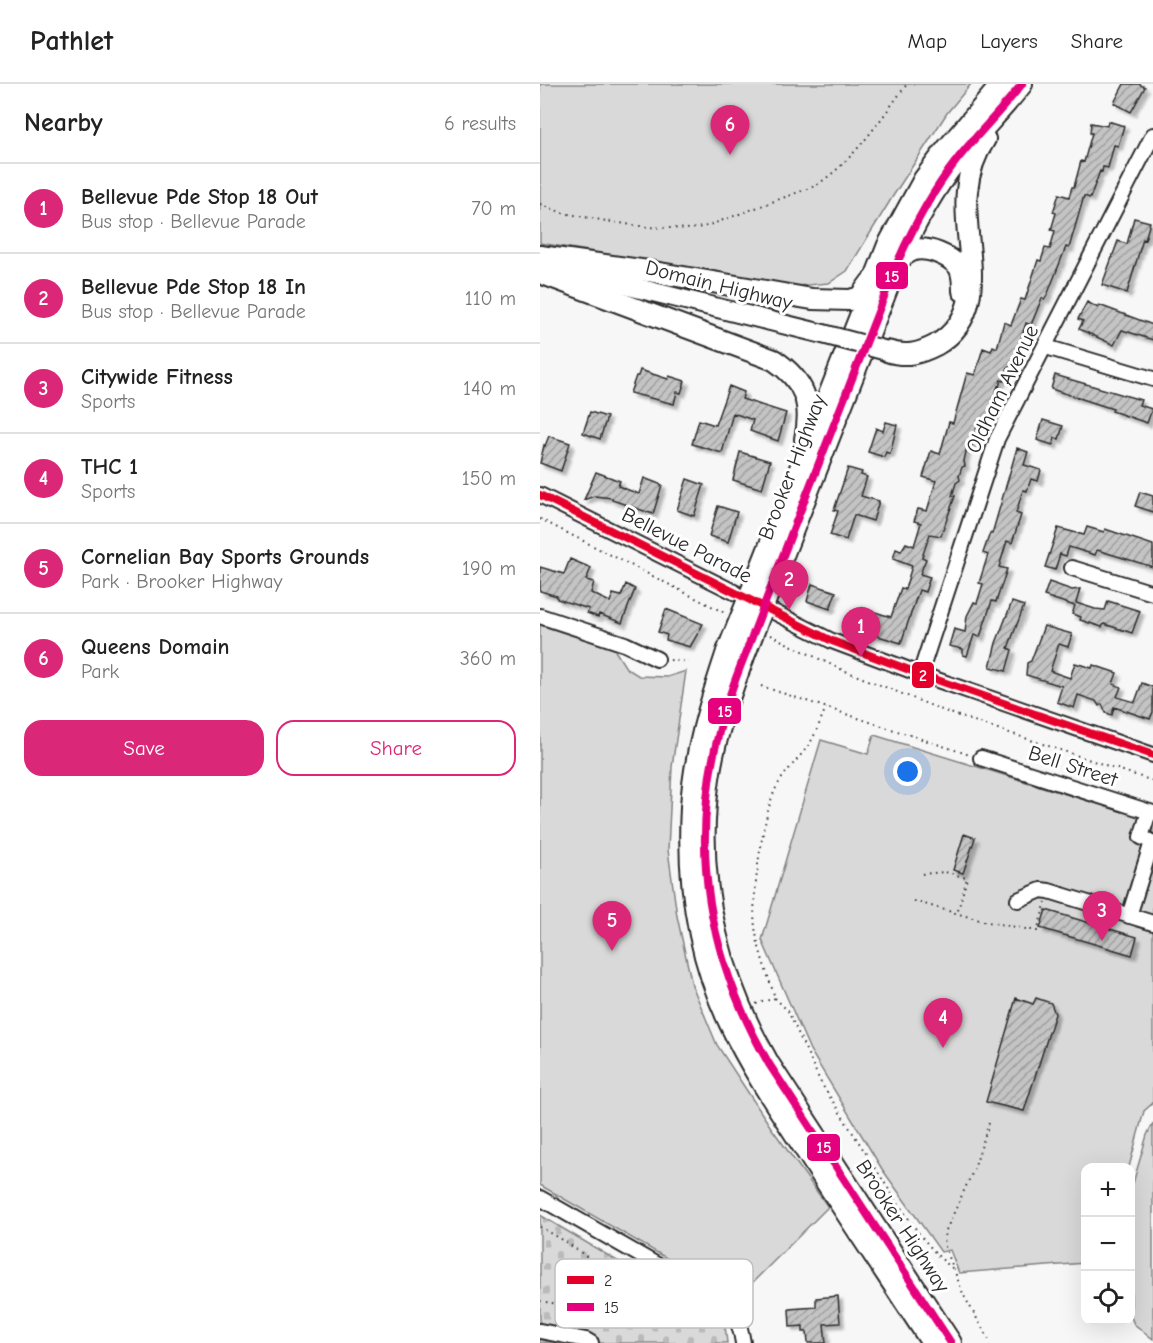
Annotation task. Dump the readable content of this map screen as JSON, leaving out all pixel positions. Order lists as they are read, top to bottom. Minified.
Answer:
{"streets":{"highway":["Brooker Highway"],"main road":["Domain Highway"],"street":["Oldham Avenue","Bellevue Parade","Bell Street"]},"crossings":[["Oldham Avenue","Bellevue Parade"]],"lines":["transit line 15","transit line 2"],"legend":["2","15"],"page":{"header":"Pathlet","nav":["Map","Layers","Share"],"heading":["Nearby","6 results"],"pins":["6","2","1","3","5","4"],"list":[{"mark":"1","name":"Bellevue Pde Stop 18 Out","note":"Bus stop · Bellevue Parade","value":"70 m"},{"mark":"2","name":"Bellevue Pde Stop 18 In","note":"Bus stop · Bellevue Parade","value":"110 m"},{"mark":"3","name":"Citywide Fitness","note":"Sports","value":"140 m"},{"mark":"4","name":"THC 1","note":"Sports","value":"150 m"},{"mark":"5","name":"Cornelian Bay Sports Grounds","note":"Park · Brooker Highway","value":"190 m"},{"mark":"6","name":"Queens Domain","note":"Park","value":"360 m"}],"buttons":["Save","Share"],"map_buttons":["+","−"]}}
